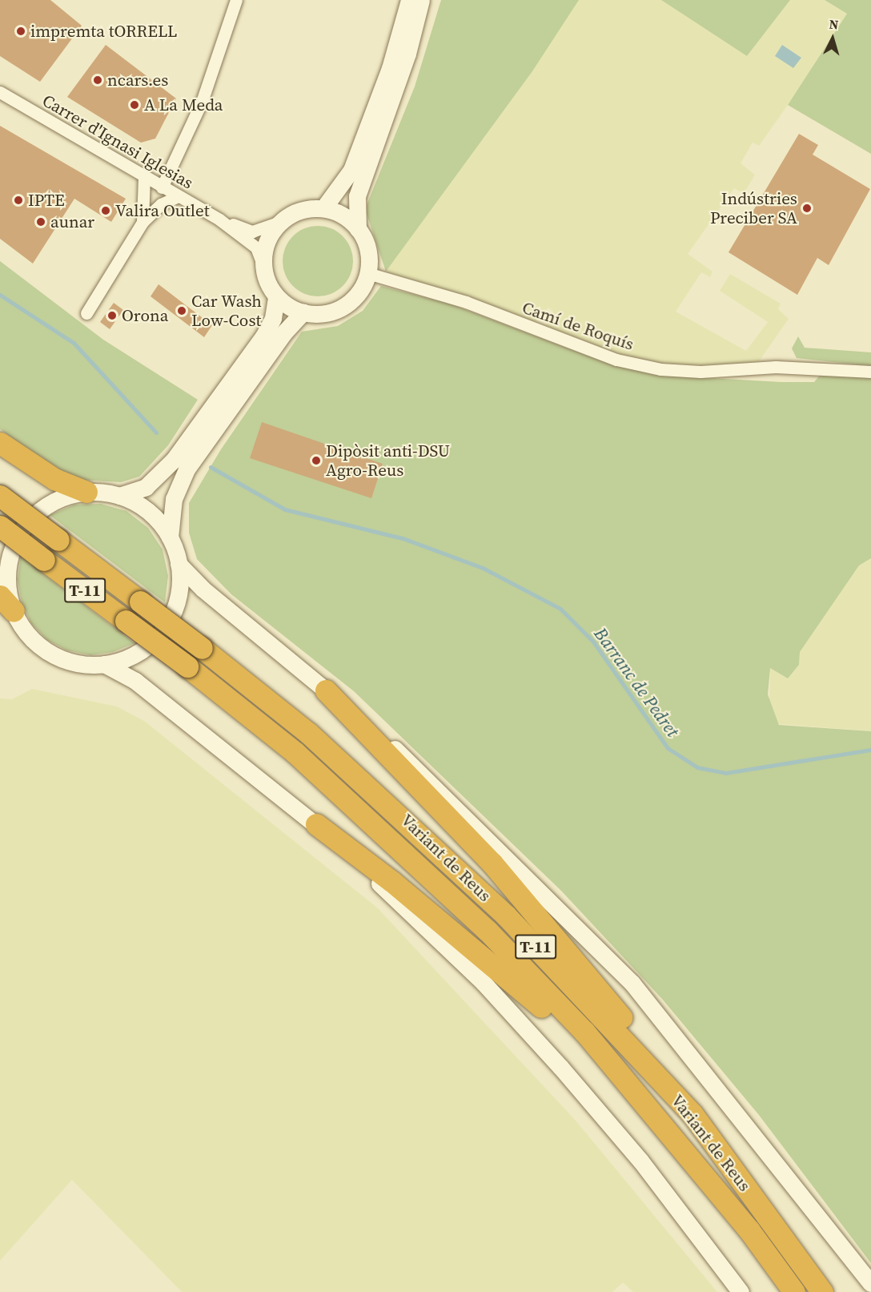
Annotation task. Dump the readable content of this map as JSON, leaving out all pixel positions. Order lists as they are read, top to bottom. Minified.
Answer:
{"streets":{"highway":["T-11","Variant de Reus"],"street":["Carrer d'Ignasi Iglesias","Camí de Roquís"]},"crossings":[["Carrer d'Ignasi Iglesias","Camí de Roquís"]],"water":["Barranc de Pedret"],"places":["impremta tORRELL","ncars.es","A La Meda","IPTE","Indústries Preciber SA","Valira Outlet","aunar","Car Wash Low-Cost","Orona","Dipòsit anti-DSU Agro-Reus"],"north":"top"}
